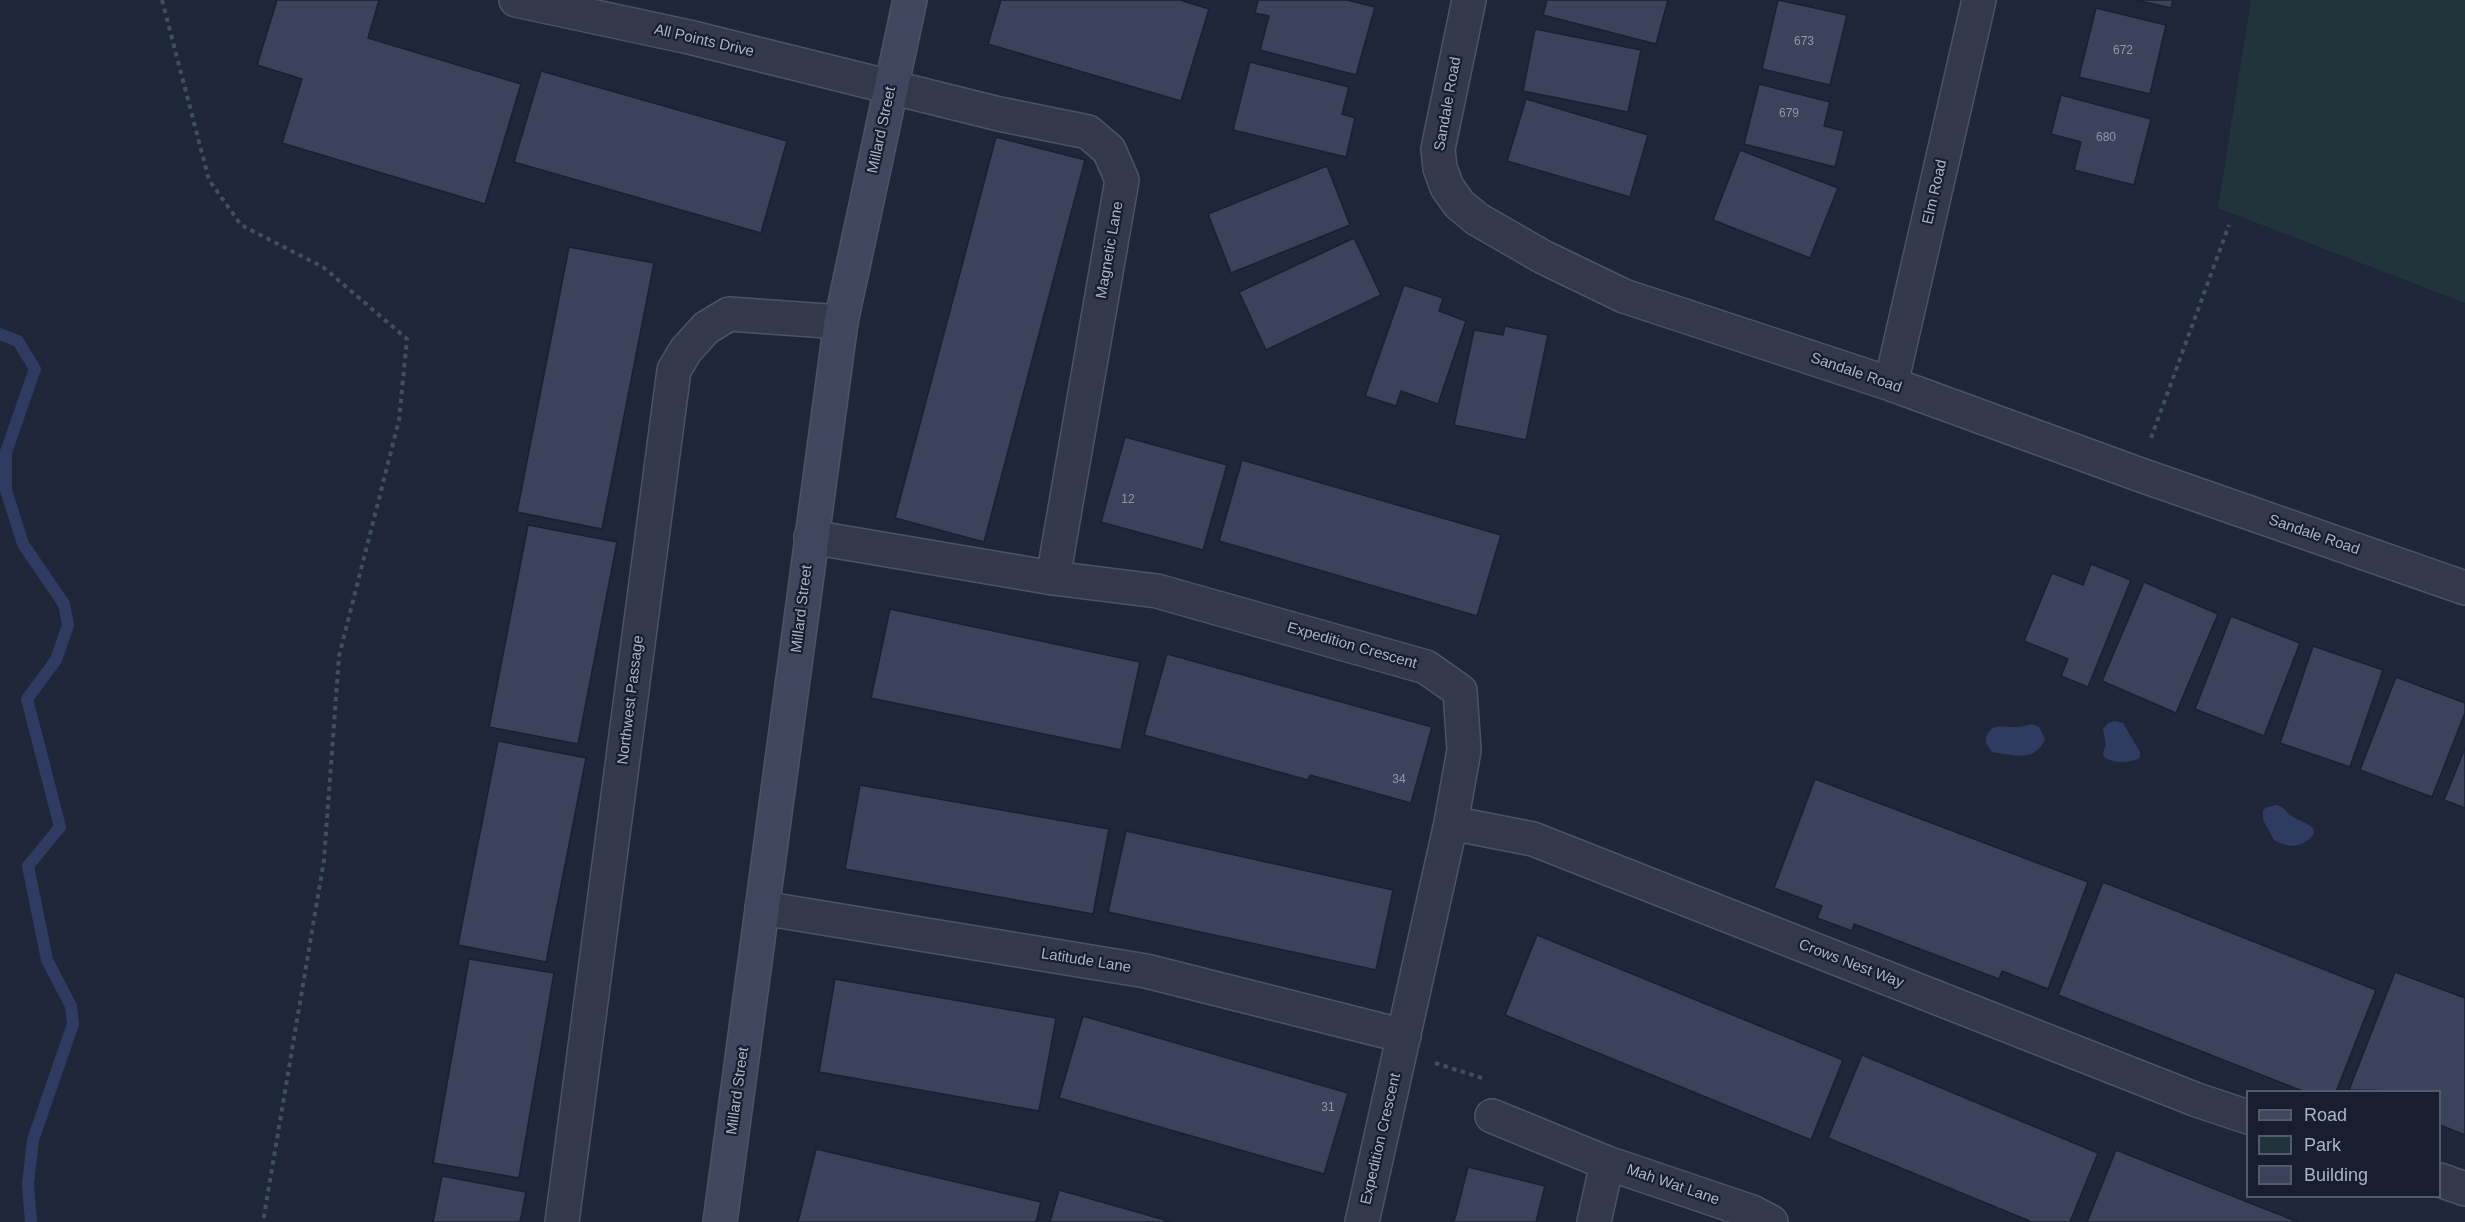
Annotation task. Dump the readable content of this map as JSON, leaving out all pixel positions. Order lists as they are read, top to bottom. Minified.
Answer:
{"streets":{"street":["All Points Drive","Sandale Road","Millard Street","Elm Road","Magnetic Lane","Expedition Crescent","Northwest Passage","Latitude Lane","Crows Nest Way","Mah Wat Lane"]},"crossings":[["All Points Drive","Millard Street"],["All Points Drive","Magnetic Lane"],["Sandale Road","Elm Road"],["Millard Street","Magnetic Lane"],["Millard Street","Expedition Crescent"],["Millard Street","Northwest Passage"],["Millard Street","Latitude Lane"],["Magnetic Lane","Expedition Crescent"],["Expedition Crescent","Latitude Lane"],["Expedition Crescent","Crows Nest Way"]],"house_numbers":["673","672","679","680","12","34","31"],"legend":["Road","Park","Building"]}
